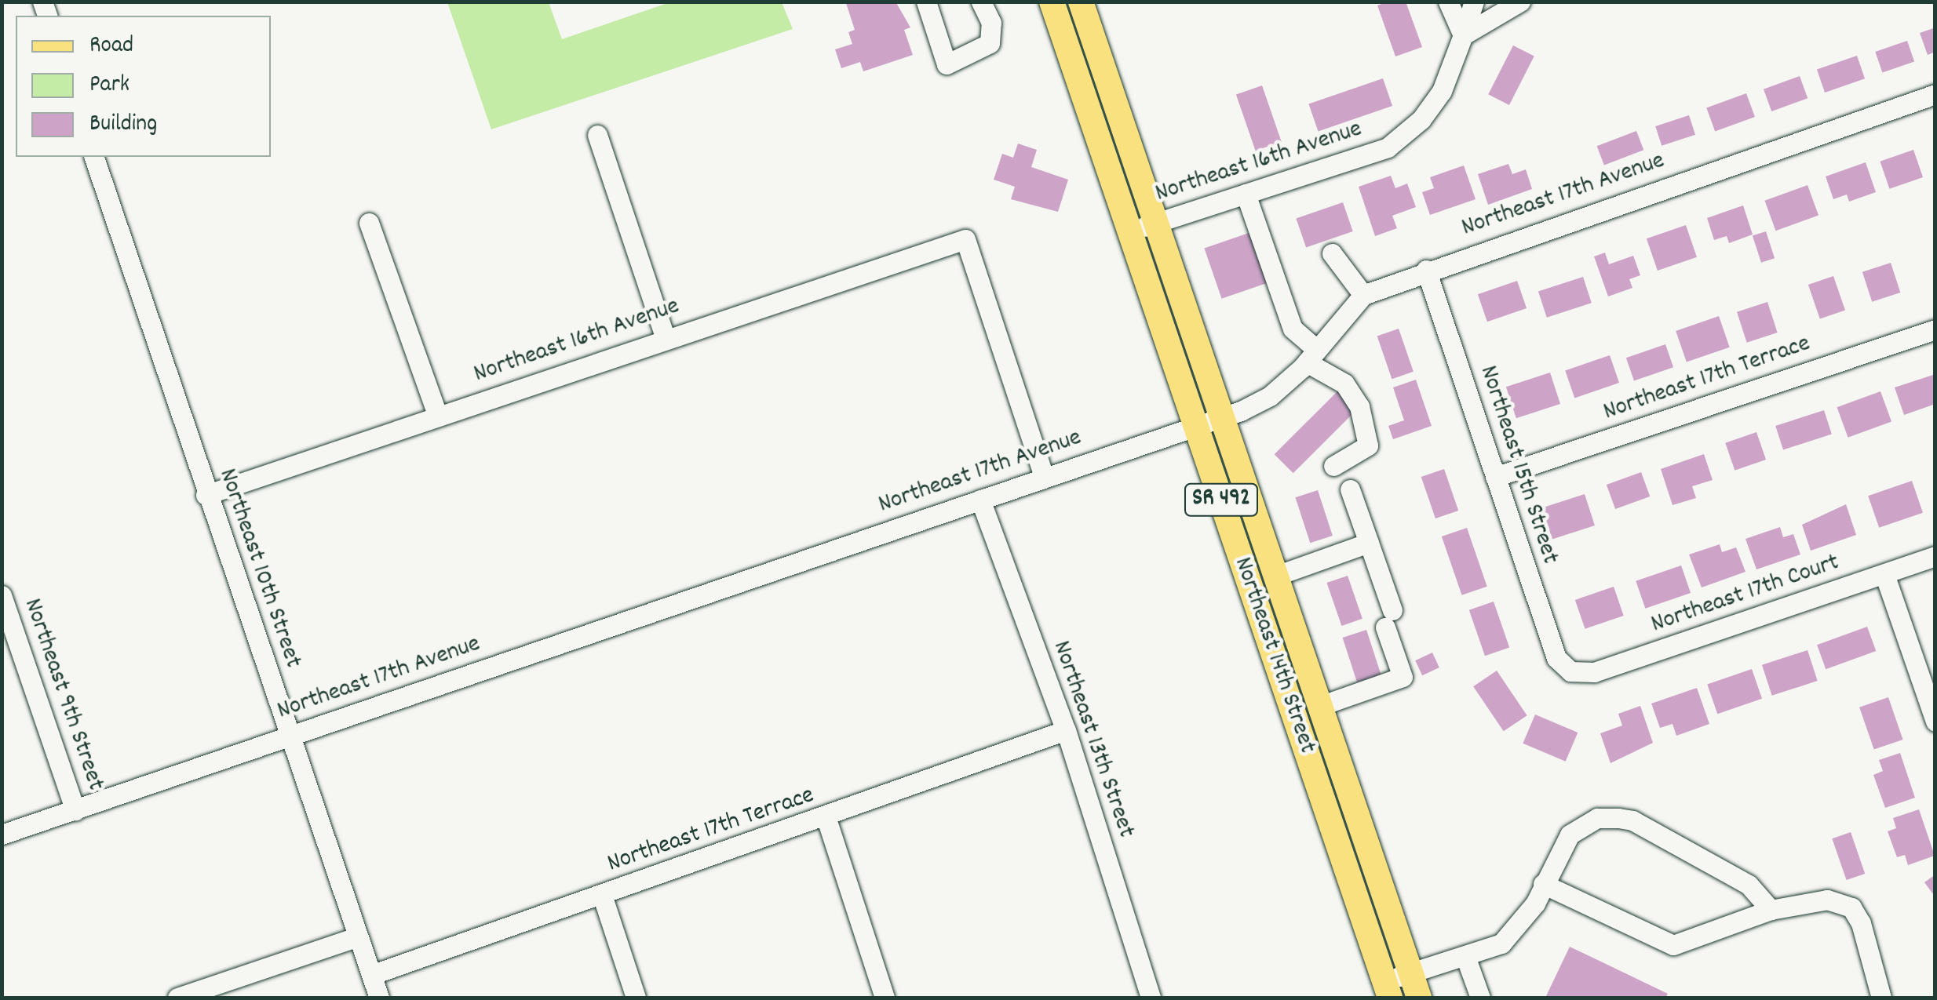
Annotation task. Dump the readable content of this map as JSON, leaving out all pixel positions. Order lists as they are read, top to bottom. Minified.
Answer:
{"streets":{"main road":["SR 492","Northeast 14th Street"],"street":["Northeast 16th Avenue","Northeast 17th Avenue","Northeast 17th Terrace","Northeast 15th Street","Northeast 10th Street","Northeast 17th Court","Northeast 9th Street","Northeast 13th Street"]},"crossings":[["Northeast 16th Avenue","Northeast 17th Avenue"],["Northeast 16th Avenue","Northeast 10th Street"],["Northeast 16th Avenue","Northeast 14th Street"],["Northeast 17th Avenue","Northeast 15th Street"],["Northeast 17th Avenue","Northeast 10th Street"],["Northeast 17th Avenue","Northeast 14th Street"],["Northeast 17th Avenue","Northeast 9th Street"],["Northeast 17th Avenue","Northeast 13th Street"],["Northeast 17th Terrace","Northeast 15th Street"],["Northeast 17th Terrace","Northeast 10th Street"],["Northeast 17th Terrace","Northeast 13th Street"],["Northeast 15th Street","Northeast 17th Court"]],"legend":["Road","Park","Building"]}
